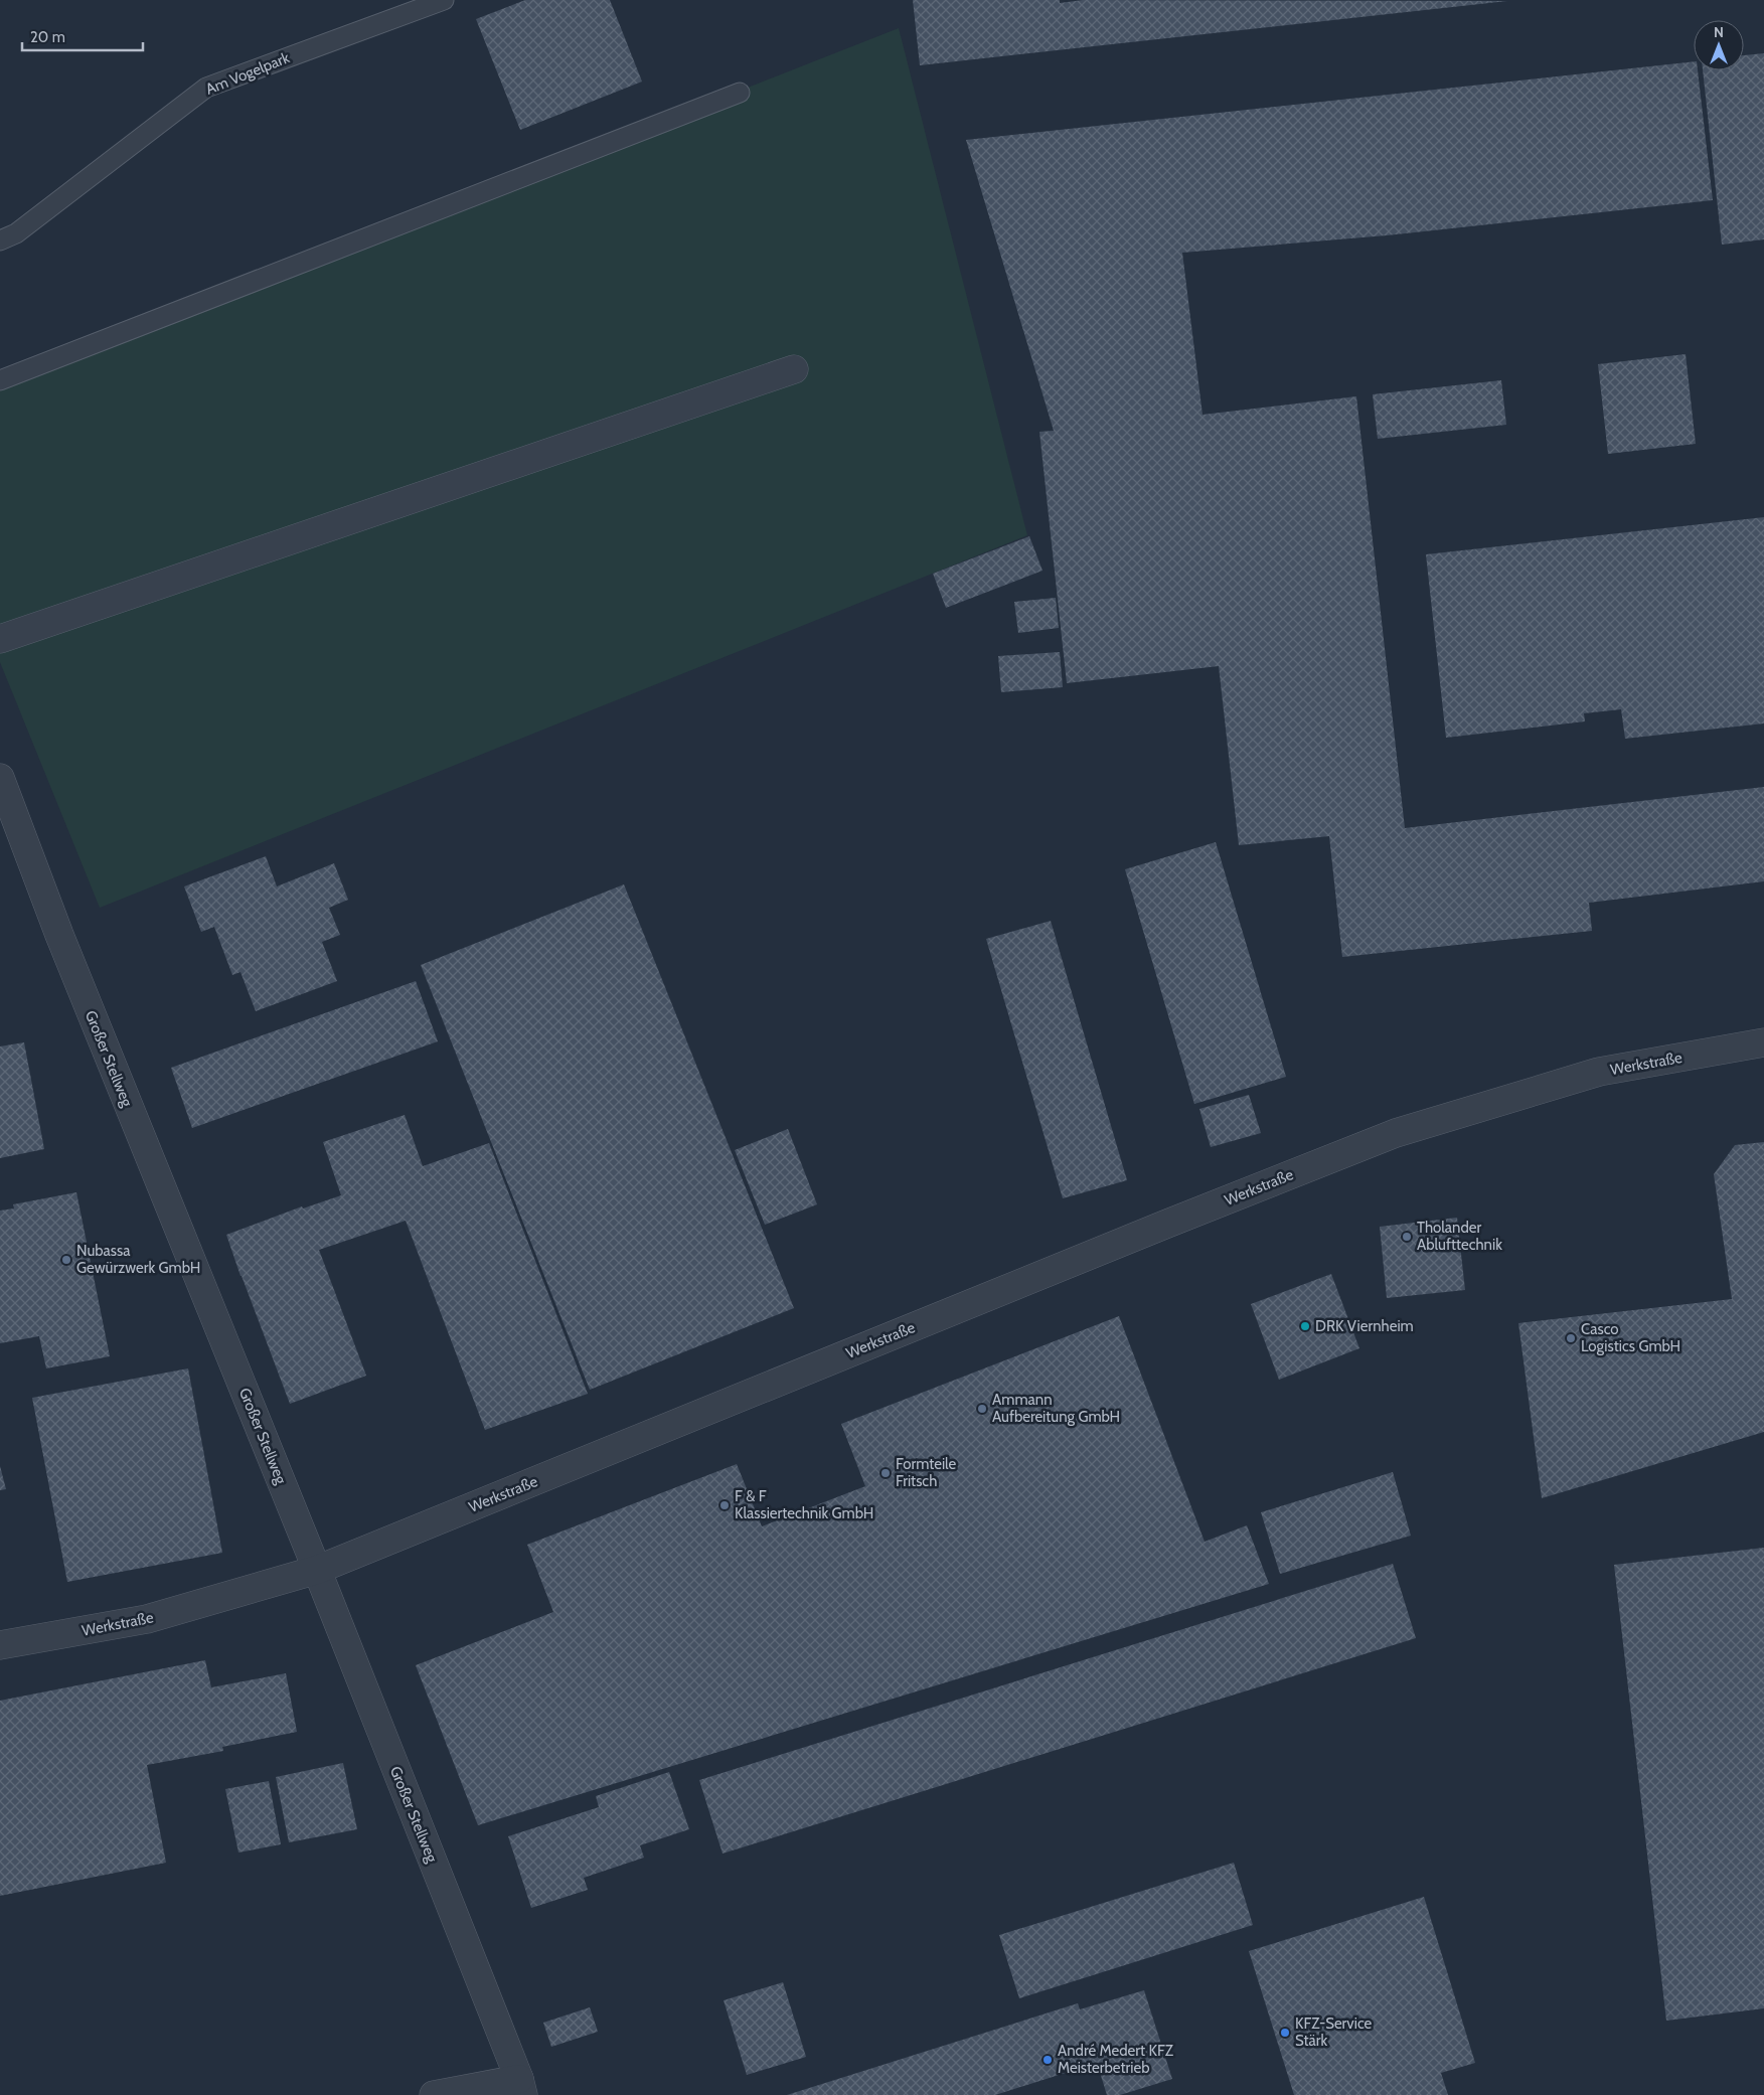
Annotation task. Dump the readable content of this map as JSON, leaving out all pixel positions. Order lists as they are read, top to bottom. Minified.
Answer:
{"streets":{"street":["Großer Stellweg","Werkstraße"],"lane":["Am Vogelpark"]},"crossings":[["Großer Stellweg","Werkstraße"]],"places":["Tholander Ablufttechnik","Nubassa Gewürzwerk GmbH","DRK Viernheim","Casco Logistics GmbH","Ammann Aufbereitung GmbH","Formteile Fritsch","F & F Klassiertechnik GmbH","KFZ-Service Stärk","André Medert KFZ Meisterbetrieb"],"scale_bar":"20 m","north":"top"}
